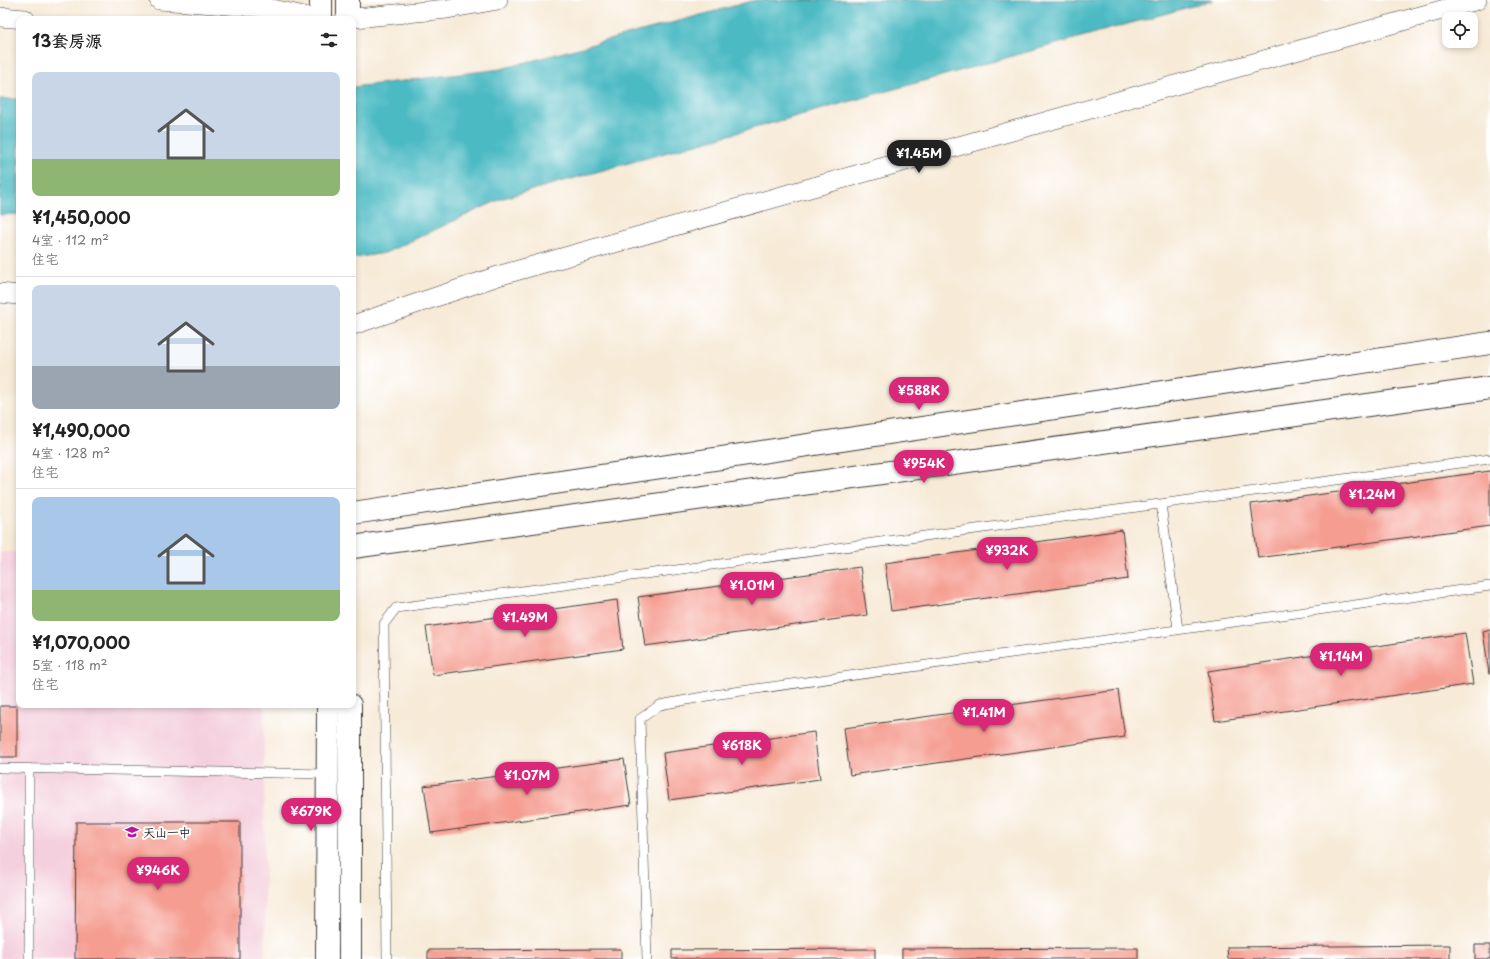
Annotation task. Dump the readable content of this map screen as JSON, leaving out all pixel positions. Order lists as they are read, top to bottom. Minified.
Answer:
{"places":{"school or university":["天山一中"]},"page":{"heading":"13套房源","list":[{"name":"¥1,450,000","note":"4室 · 112 m² · 住宅"},{"name":"¥1,490,000","note":"4室 · 128 m² · 住宅"},{"name":"¥1,070,000","note":"5室 · 118 m² · 住宅"}],"price":["¥1.45M","¥588K","¥954K","¥1.24M","¥932K","¥1.01M","¥1.49M","¥1.14M","¥1.41M","¥618K","¥1.07M","¥679K","¥946K"]}}
